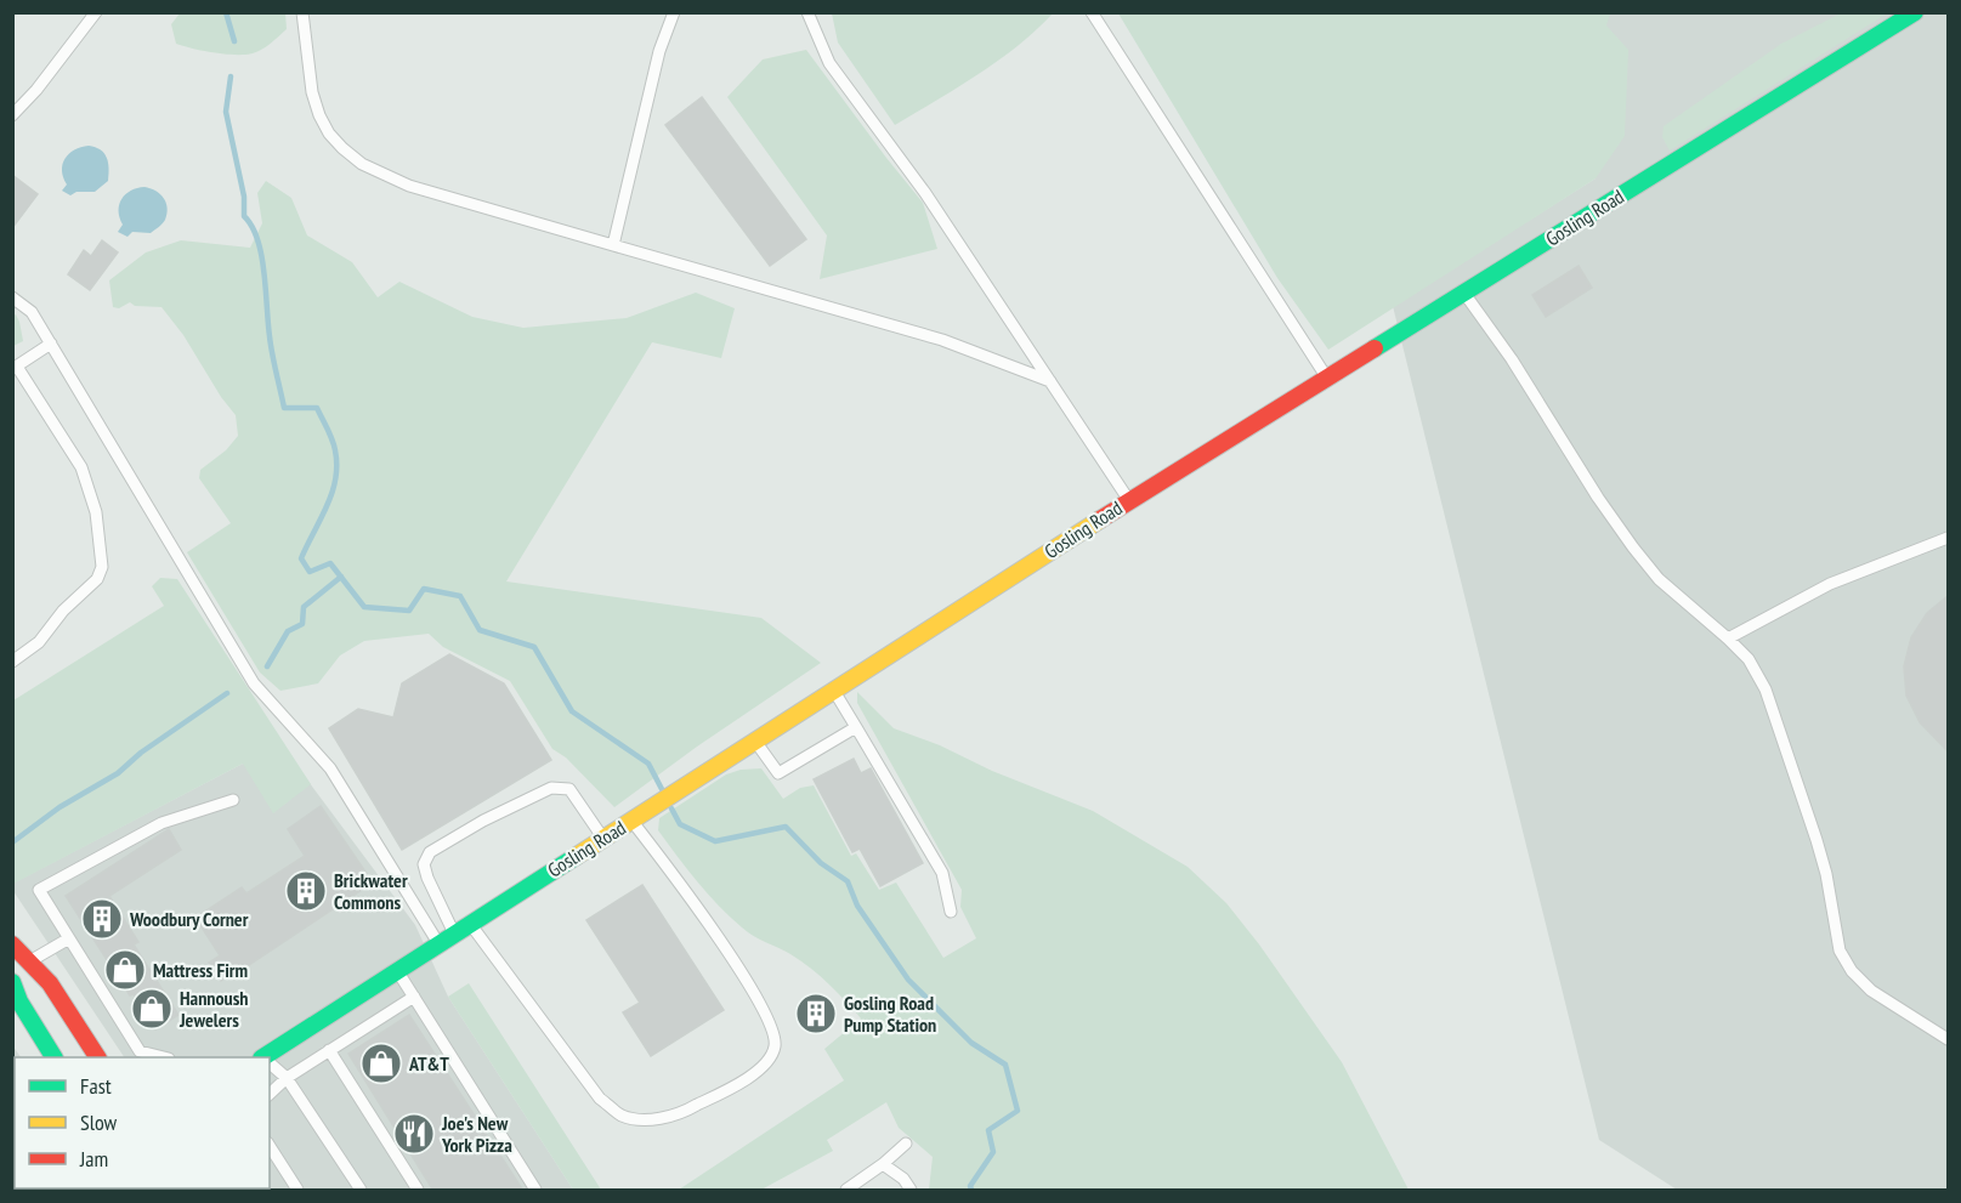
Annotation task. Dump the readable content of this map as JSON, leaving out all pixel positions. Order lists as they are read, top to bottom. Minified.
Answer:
{"streets":{"street":["Gosling Road"]},"places":{"building":["Brickwater Commons","Woodbury Corner","Gosling Road Pump Station"],"shop":["Mattress Firm","Hannoush Jewelers","AT&T"],"restaurant":["Joe's New York Pizza"]},"legend":["Fast","Slow","Jam"]}
